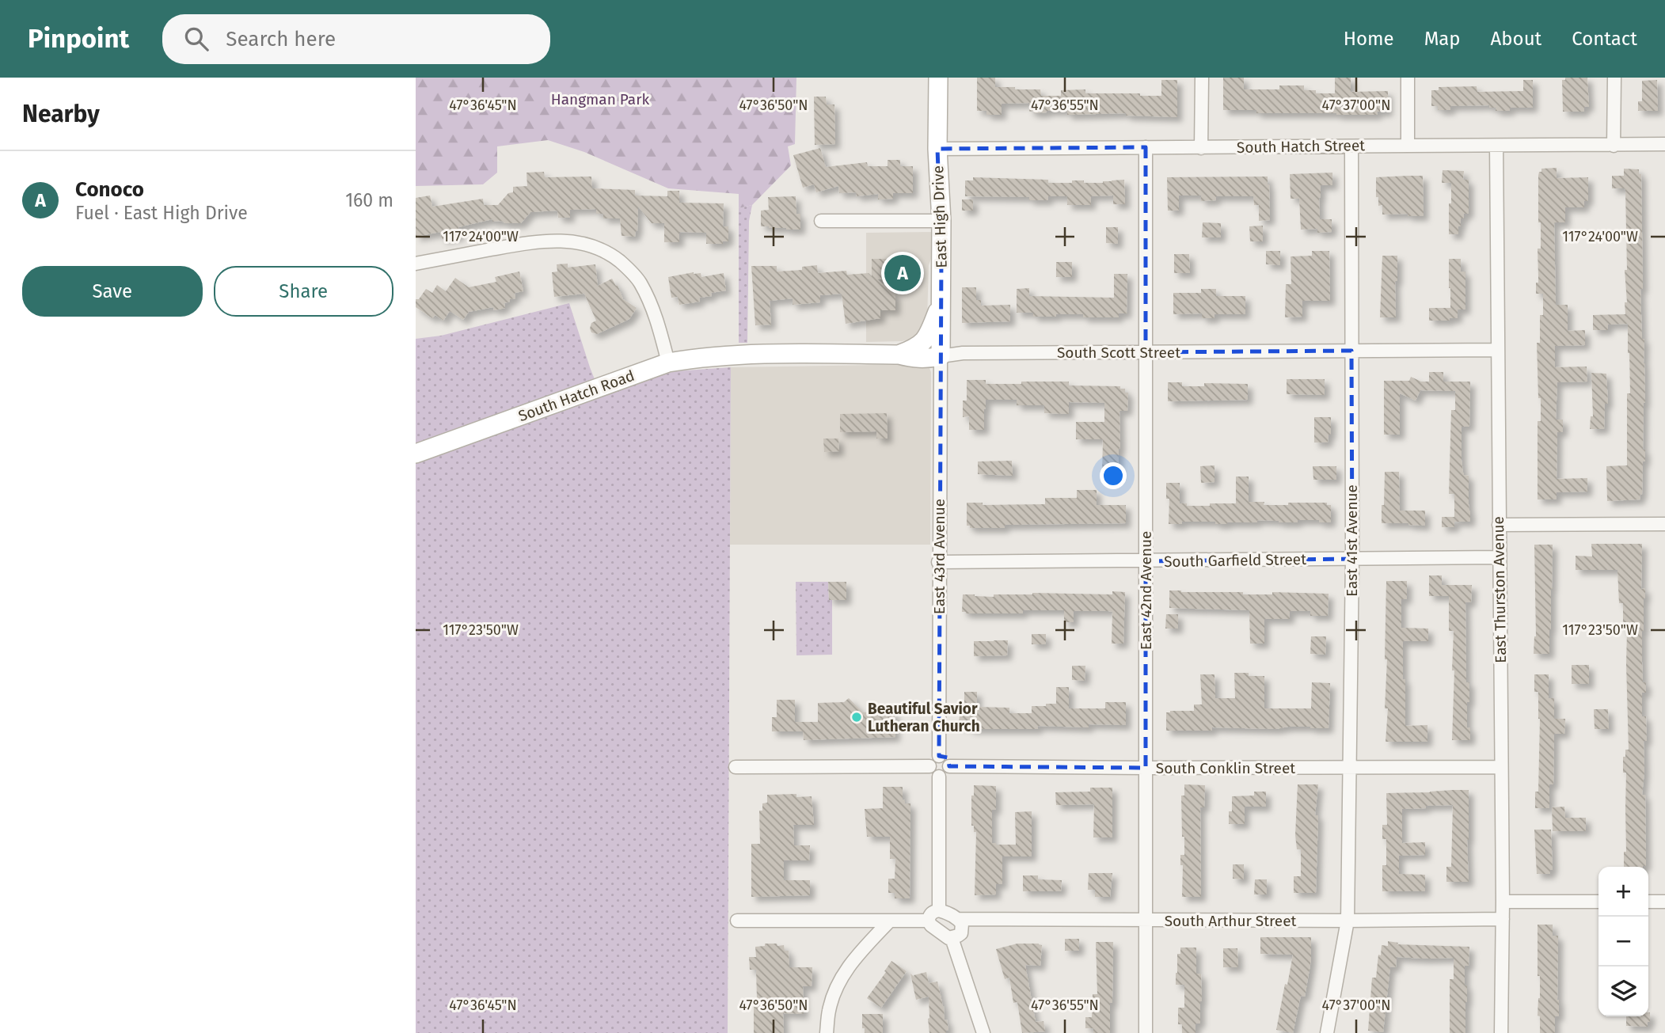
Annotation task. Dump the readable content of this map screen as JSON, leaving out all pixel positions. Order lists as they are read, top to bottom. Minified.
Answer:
{"streets":{"main road":["East High Drive","South Scott Street","South Hatch Road"],"street":["South Hatch Street","East 41st Avenue","East 43rd Avenue","South Garfield Street","East Thurston Avenue","East 42nd Avenue","South Conklin Street","South Arthur Street"]},"crossings":[["South Hatch Street","East High Drive"],["South Hatch Street","East 41st Avenue"],["South Hatch Street","East Thurston Avenue"],["South Hatch Street","East 42nd Avenue"],["East High Drive","South Scott Street"],["East High Drive","East 43rd Avenue"],["South Scott Street","South Hatch Road"],["South Scott Street","East 41st Avenue"],["South Scott Street","East 43rd Avenue"],["South Scott Street","East Thurston Avenue"],["South Scott Street","East 42nd Avenue"],["East 41st Avenue","South Garfield Street"],["East 41st Avenue","South Conklin Street"],["East 41st Avenue","South Arthur Street"],["East 43rd Avenue","South Garfield Street"],["East 43rd Avenue","South Conklin Street"],["South Garfield Street","East Thurston Avenue"],["South Garfield Street","East 42nd Avenue"],["East Thurston Avenue","South Conklin Street"],["East Thurston Avenue","South Arthur Street"],["East 42nd Avenue","South Conklin Street"],["East 42nd Avenue","South Arthur Street"]],"parks":["Hangman Park"],"places":["Beautiful Savior Lutheran Church"],"page":{"header":"Pinpoint","search":"Search here","nav":["Home","Map","About","Contact"],"heading":"Nearby","list":[{"mark":"A","name":"Conoco","note":"Fuel · East High Drive","value":"160 m"}],"buttons":["Save","Share"],"pins":"A","map_buttons":["+","−"]},"coordinates":["47°36'45\"N","47°36'50\"N","47°36'55\"N","47°37'00\"N","117°24'00\"W","117°23'50\"W"]}
